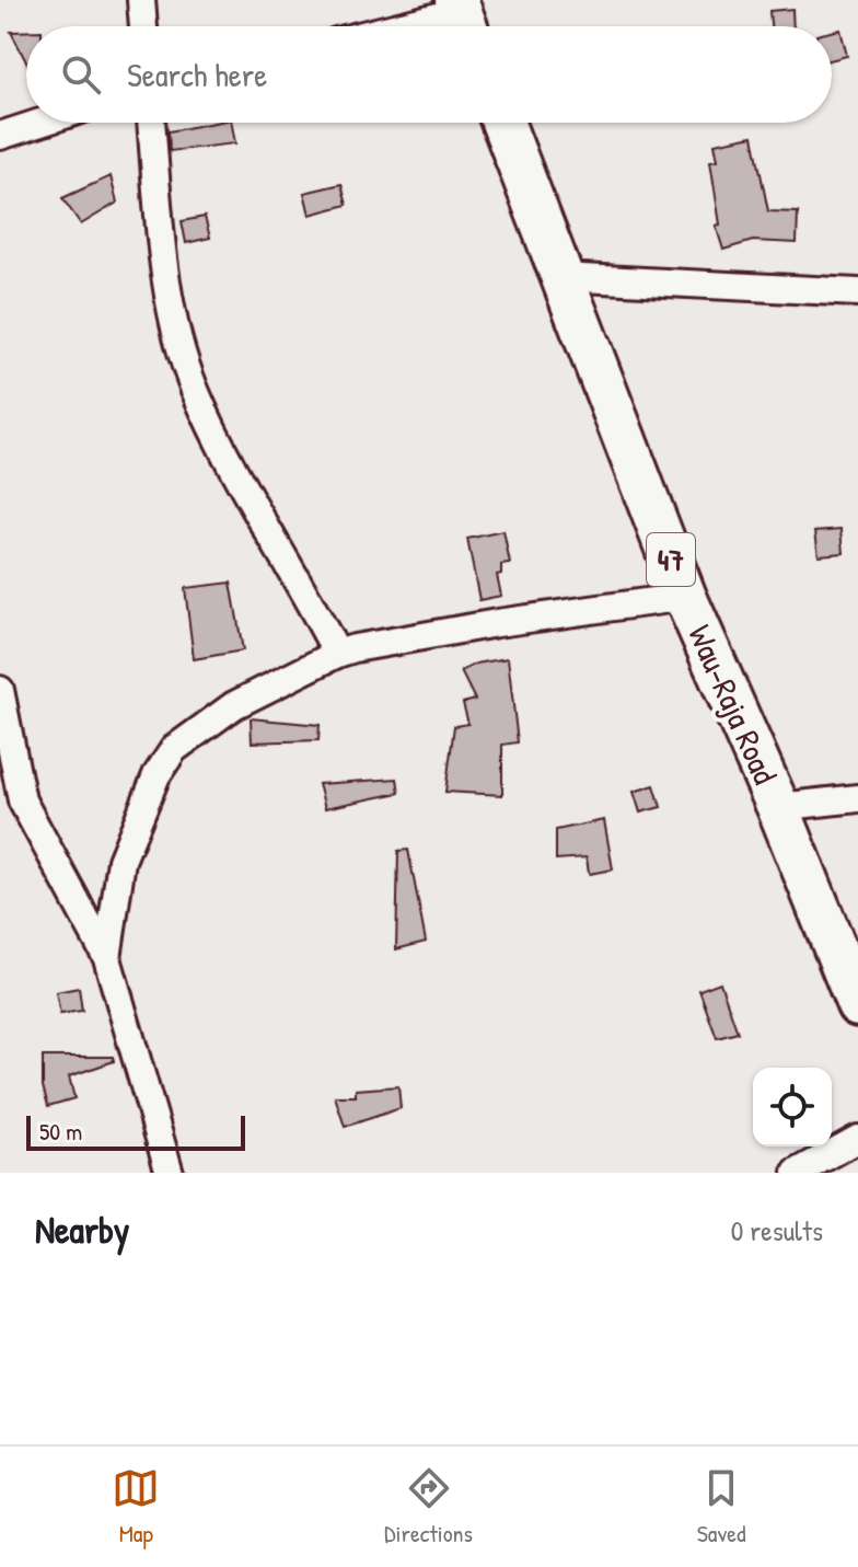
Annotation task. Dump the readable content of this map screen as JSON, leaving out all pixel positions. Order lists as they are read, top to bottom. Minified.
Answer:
{"streets":{"main road":["47","Wau-Raja Road"]},"scale_bar":"50 m","page":{"search":"Search here","scale":"50 m","heading":["Nearby","0 results"],"nav":["Map","Directions","Saved"]}}
